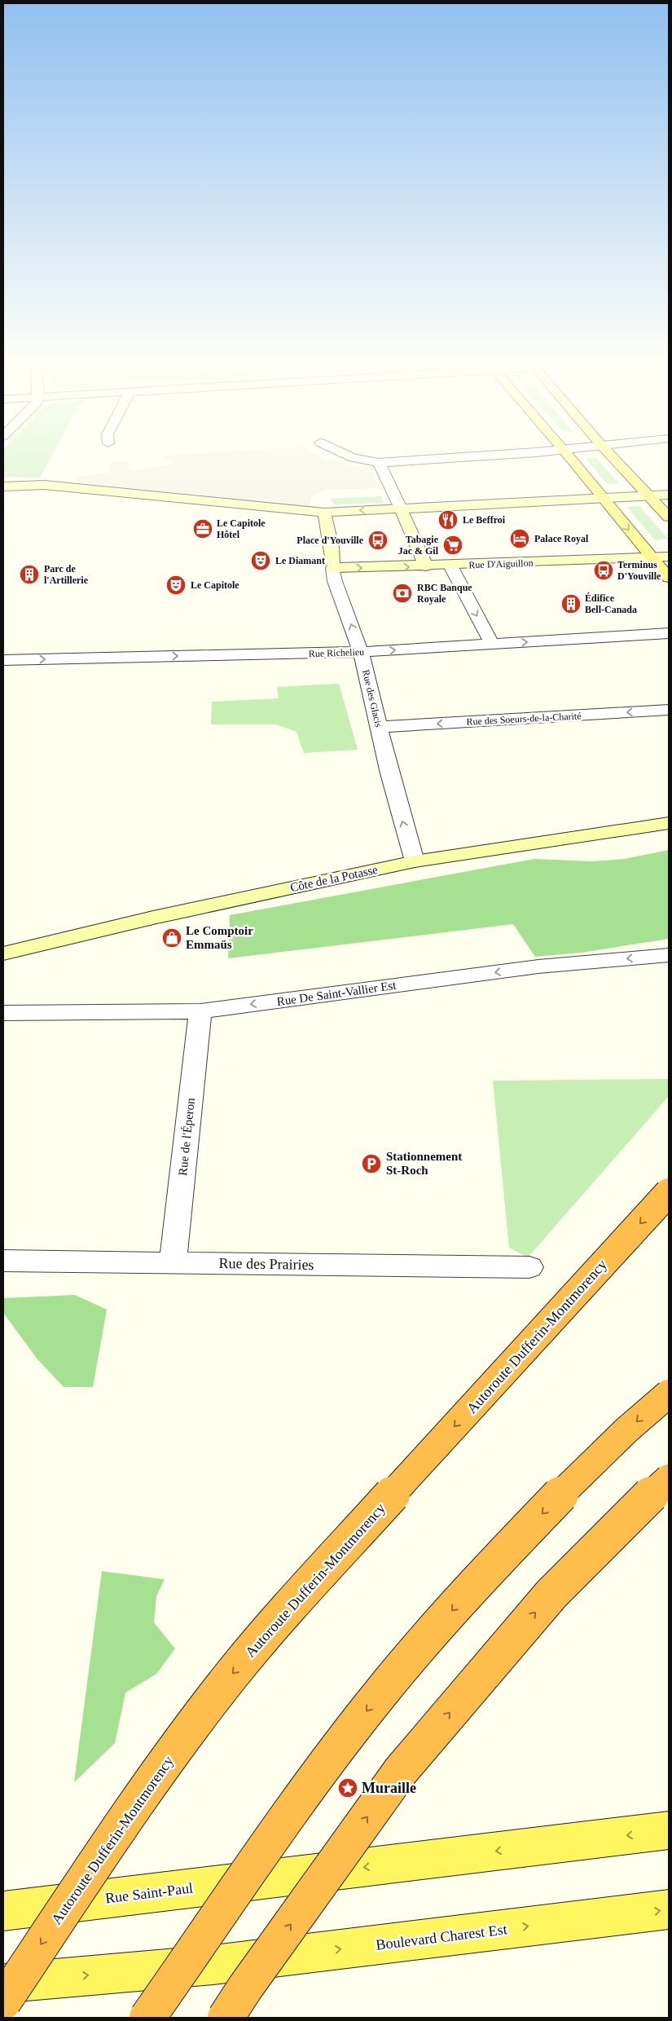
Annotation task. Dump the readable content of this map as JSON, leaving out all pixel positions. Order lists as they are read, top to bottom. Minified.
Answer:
{"streets":{"highway":["Autoroute Dufferin-Montmorency"],"main road":["Rue Saint-Paul","Boulevard Charest Est"],"street":["Rue D'Aiguillon","Rue Richelieu","Rue des Glacis","Rue des Soeurs-de-la-Charité","Côte de la Potasse","Rue De Saint-Vallier Est","Rue de l'Éperon","Rue des Prairies"]},"crossings":[["Rue D'Aiguillon","Rue des Glacis"],["Rue Richelieu","Rue des Glacis"],["Rue des Glacis","Rue des Soeurs-de-la-Charité"],["Rue des Glacis","Côte de la Potasse"],["Rue De Saint-Vallier Est","Rue de l'Éperon"],["Rue de l'Éperon","Rue des Prairies"]],"one_way":["Rue des Glacis","Rue des Soeurs-de-la-Charité","Rue De Saint-Vallier Est","Rue Saint-Paul","Boulevard Charest Est"],"places":{"restaurant":["Le Beffroi"],"office":["Le Capitole Hôtel"],"hotel":["Palace Royal"],"bus stop":["Place d'Youville","Terminus D'Youville"],"supermarket":["Tabagie Jac & Gil"],"theatre":["Le Diamant","Le Capitole"],"building":["Parc de l'Artillerie","Édifice Bell-Canada"],"bank":["RBC Banque Royale"],"shop":["Le Comptoir Emmaüs"],"parking":["Stationnement St-Roch"],"place":["Muraille"]}}
